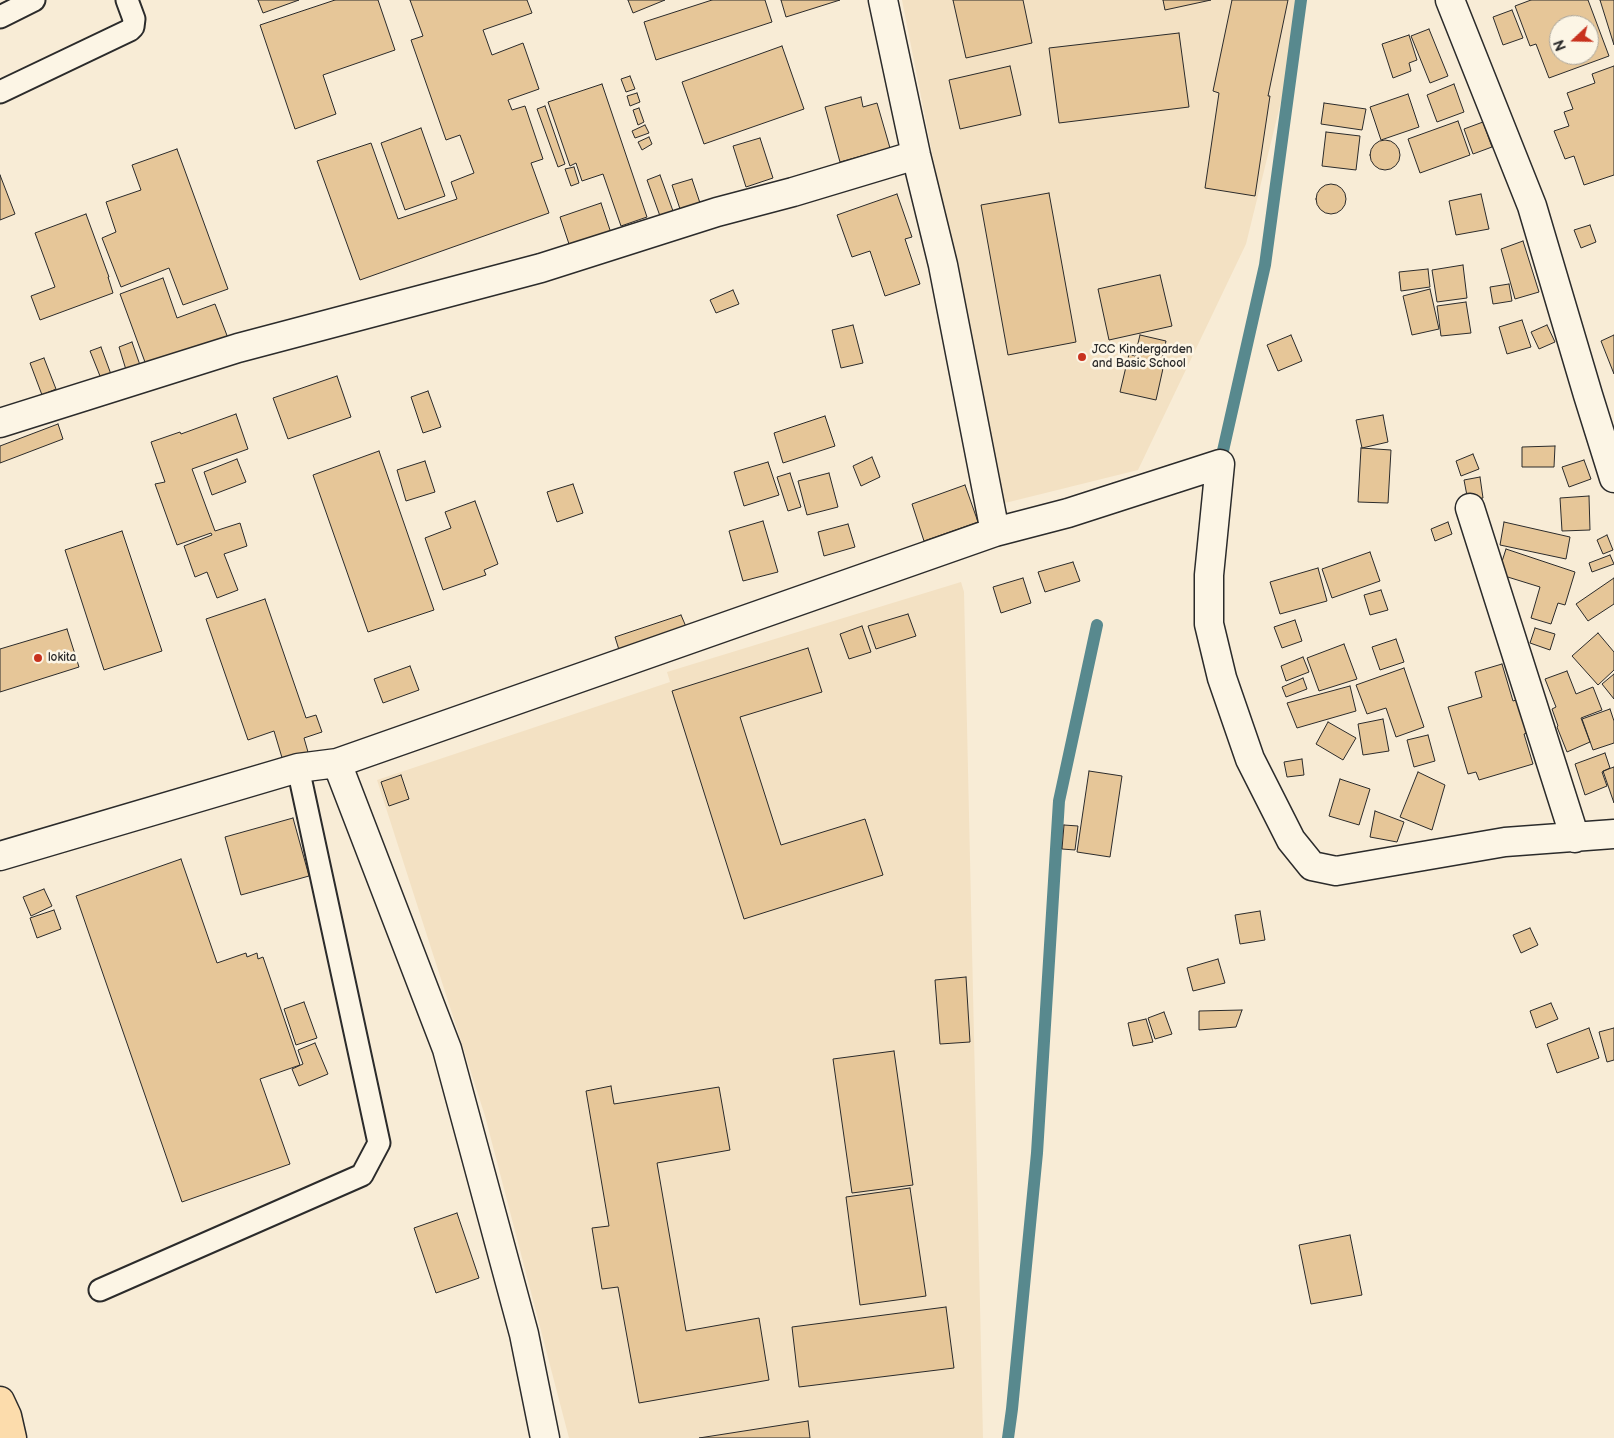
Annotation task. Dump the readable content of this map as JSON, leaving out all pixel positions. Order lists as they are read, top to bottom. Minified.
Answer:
{"places":["JCC Kindergarden and Basic School","lokita"],"north":"left"}
